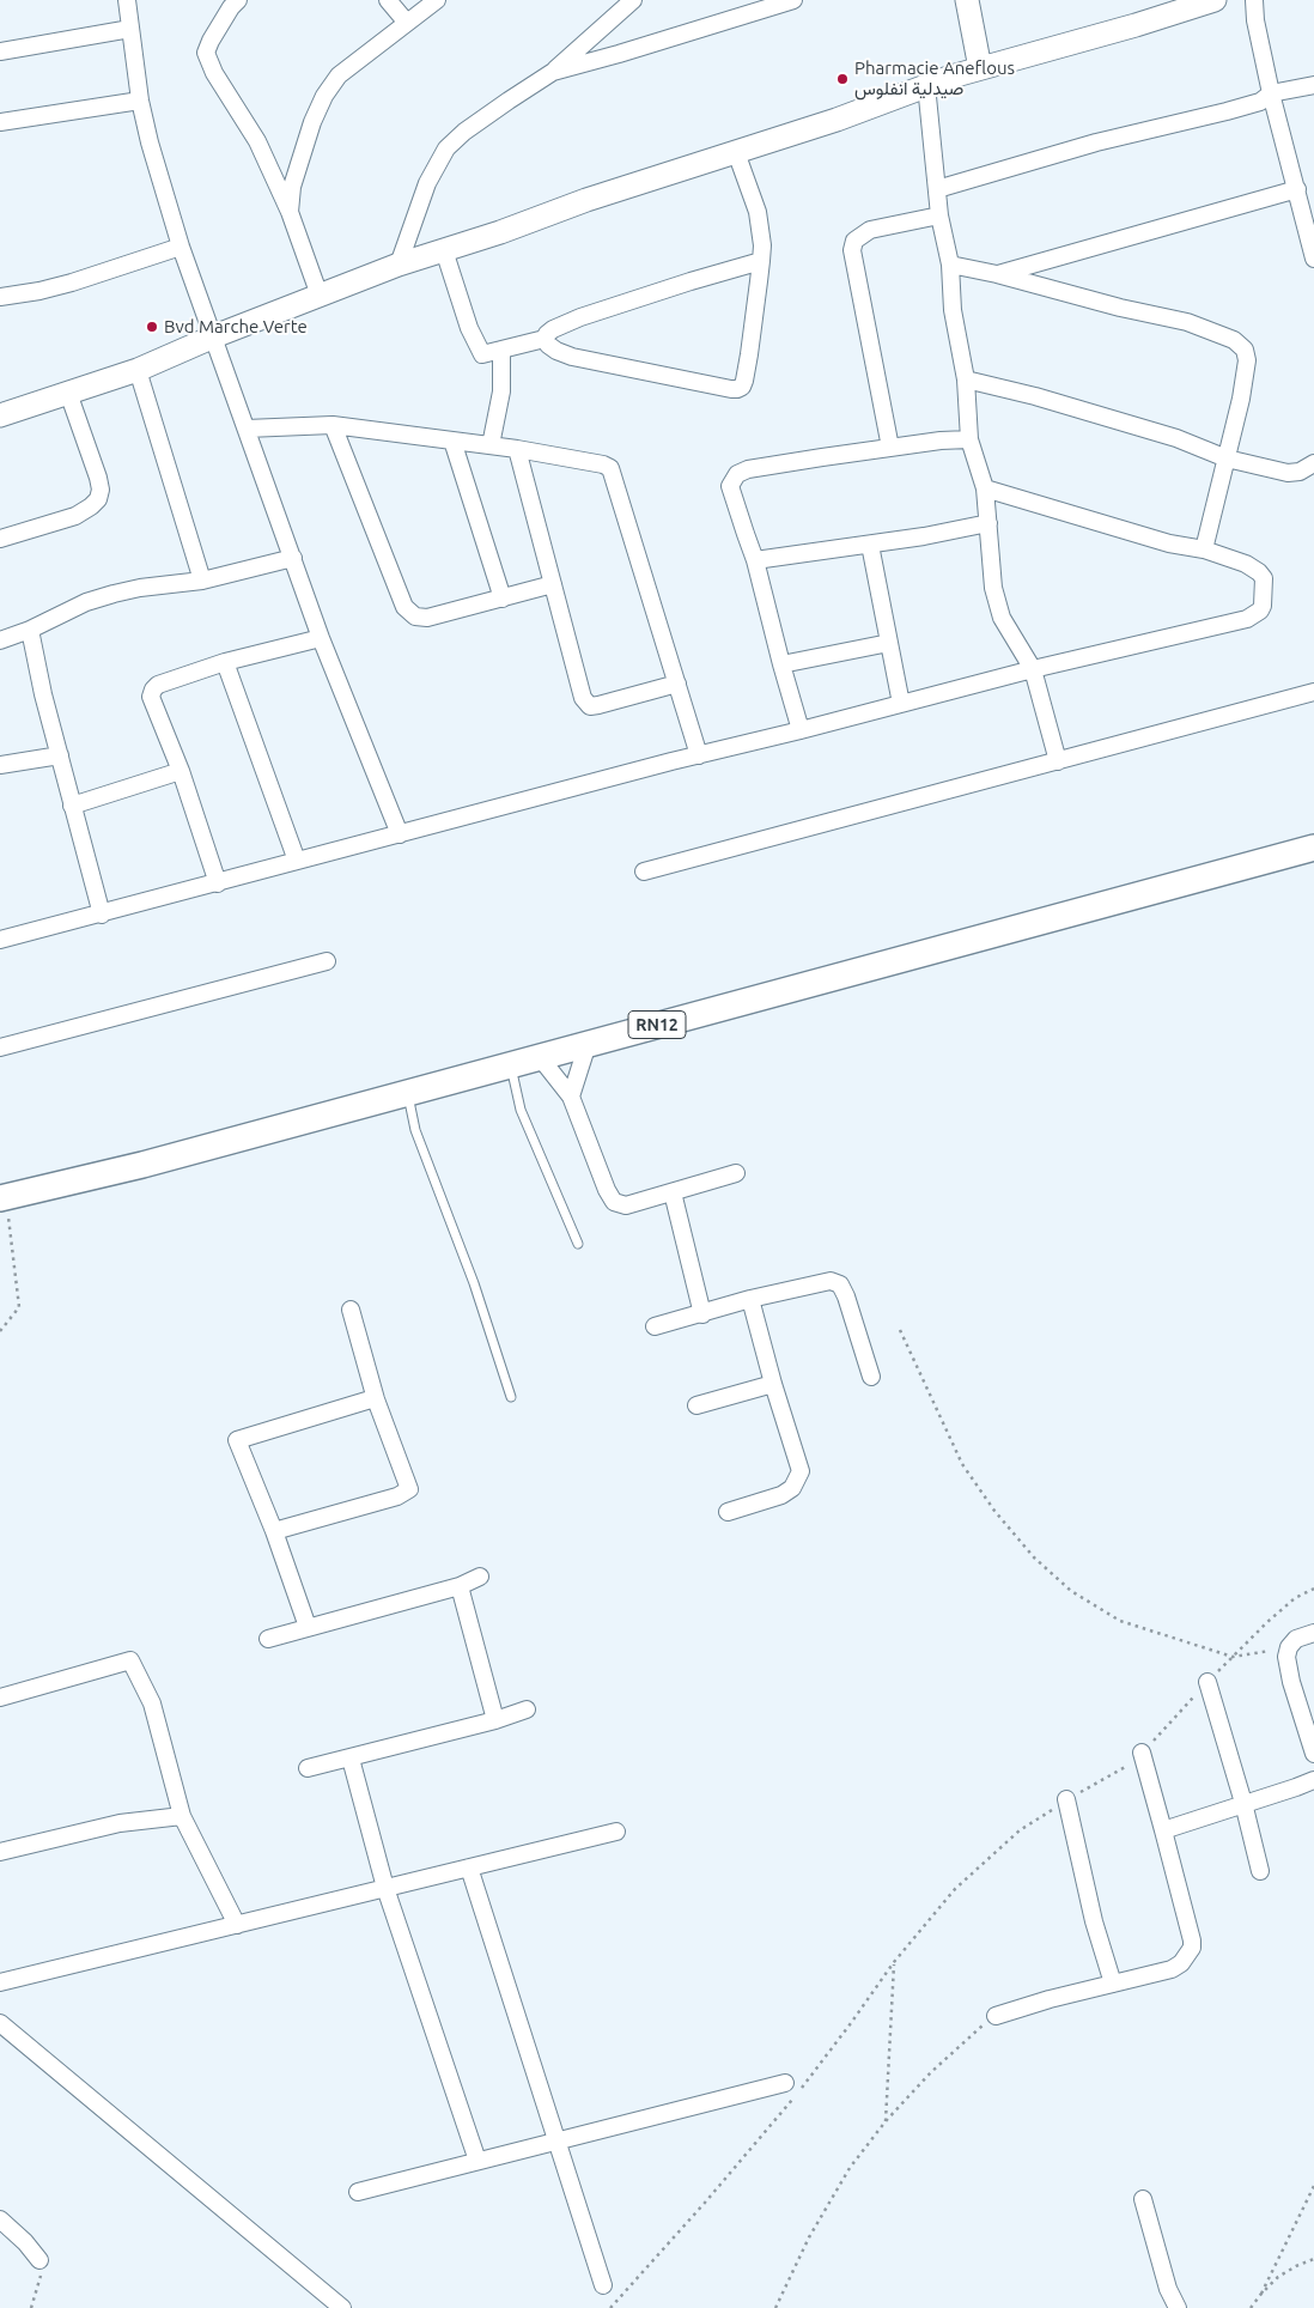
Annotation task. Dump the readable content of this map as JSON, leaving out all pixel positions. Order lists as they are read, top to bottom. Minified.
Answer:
{"streets":{"main road":["RN12"]},"places":["Pharmacie Aneflous صيدلية انفلوس","Bvd Marche Verte"]}
